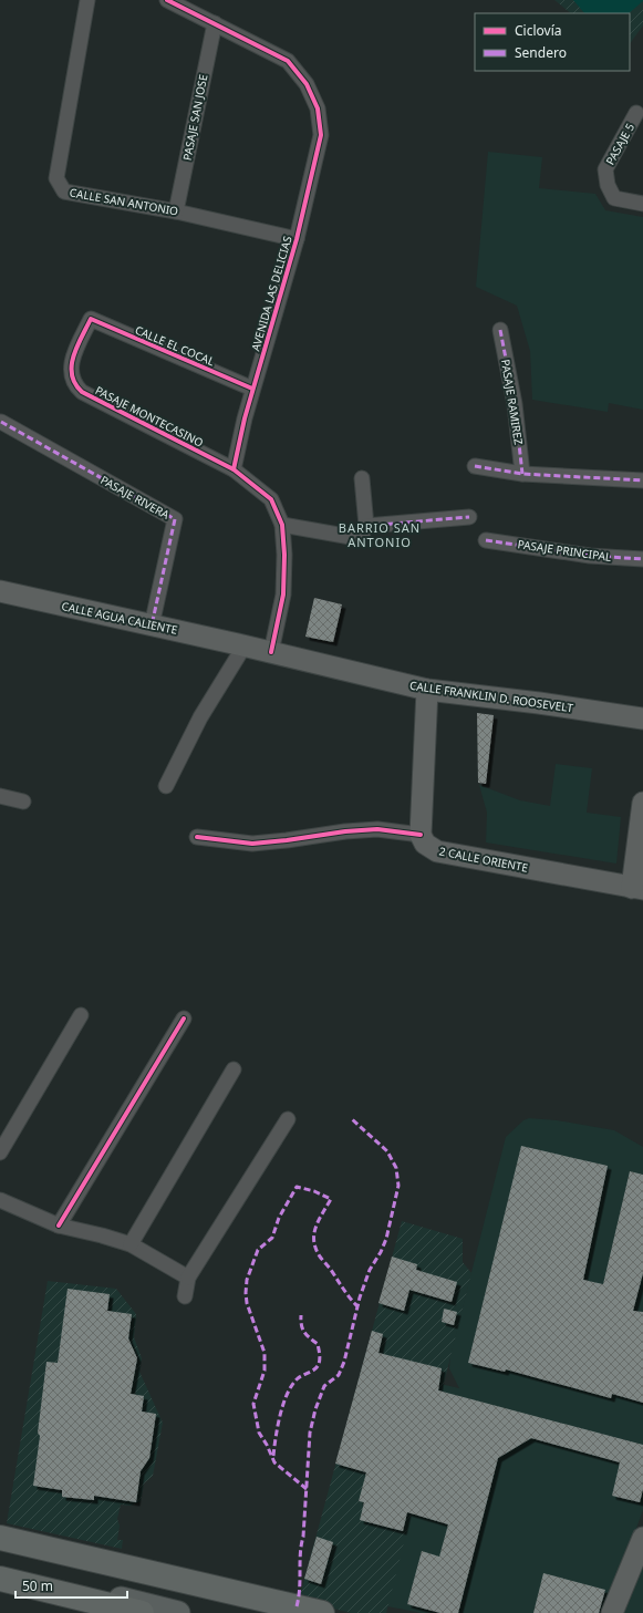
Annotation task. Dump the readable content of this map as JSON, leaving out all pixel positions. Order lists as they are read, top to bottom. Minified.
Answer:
{"streets":{"main road":["CALLE AGUA CALIENTE","CALLE FRANKLIN D. ROOSEVELT","2 CALLE ORIENTE"],"street":["PASAJE SAN JOSE","PASAJE 5","CALLE SAN ANTONIO","AVENIDA LAS DELICIAS","CALLE EL COCAL","PASAJE RAMIREZ","PASAJE MONTECASINO","PASAJE RIVERA","PASAJE PRINCIPAL"]},"crossings":[["PASAJE SAN JOSE","CALLE SAN ANTONIO"],["PASAJE SAN JOSE","AVENIDA LAS DELICIAS"],["CALLE SAN ANTONIO","AVENIDA LAS DELICIAS"],["AVENIDA LAS DELICIAS","CALLE EL COCAL"],["AVENIDA LAS DELICIAS","PASAJE MONTECASINO"],["CALLE EL COCAL","PASAJE MONTECASINO"],["PASAJE RIVERA","CALLE AGUA CALIENTE"],["CALLE AGUA CALIENTE","CALLE FRANKLIN D. ROOSEVELT"]],"districts":["BARRIO SAN ANTONIO"],"legend":["Ciclovía","Sendero"],"scale_bar":"50 m"}
